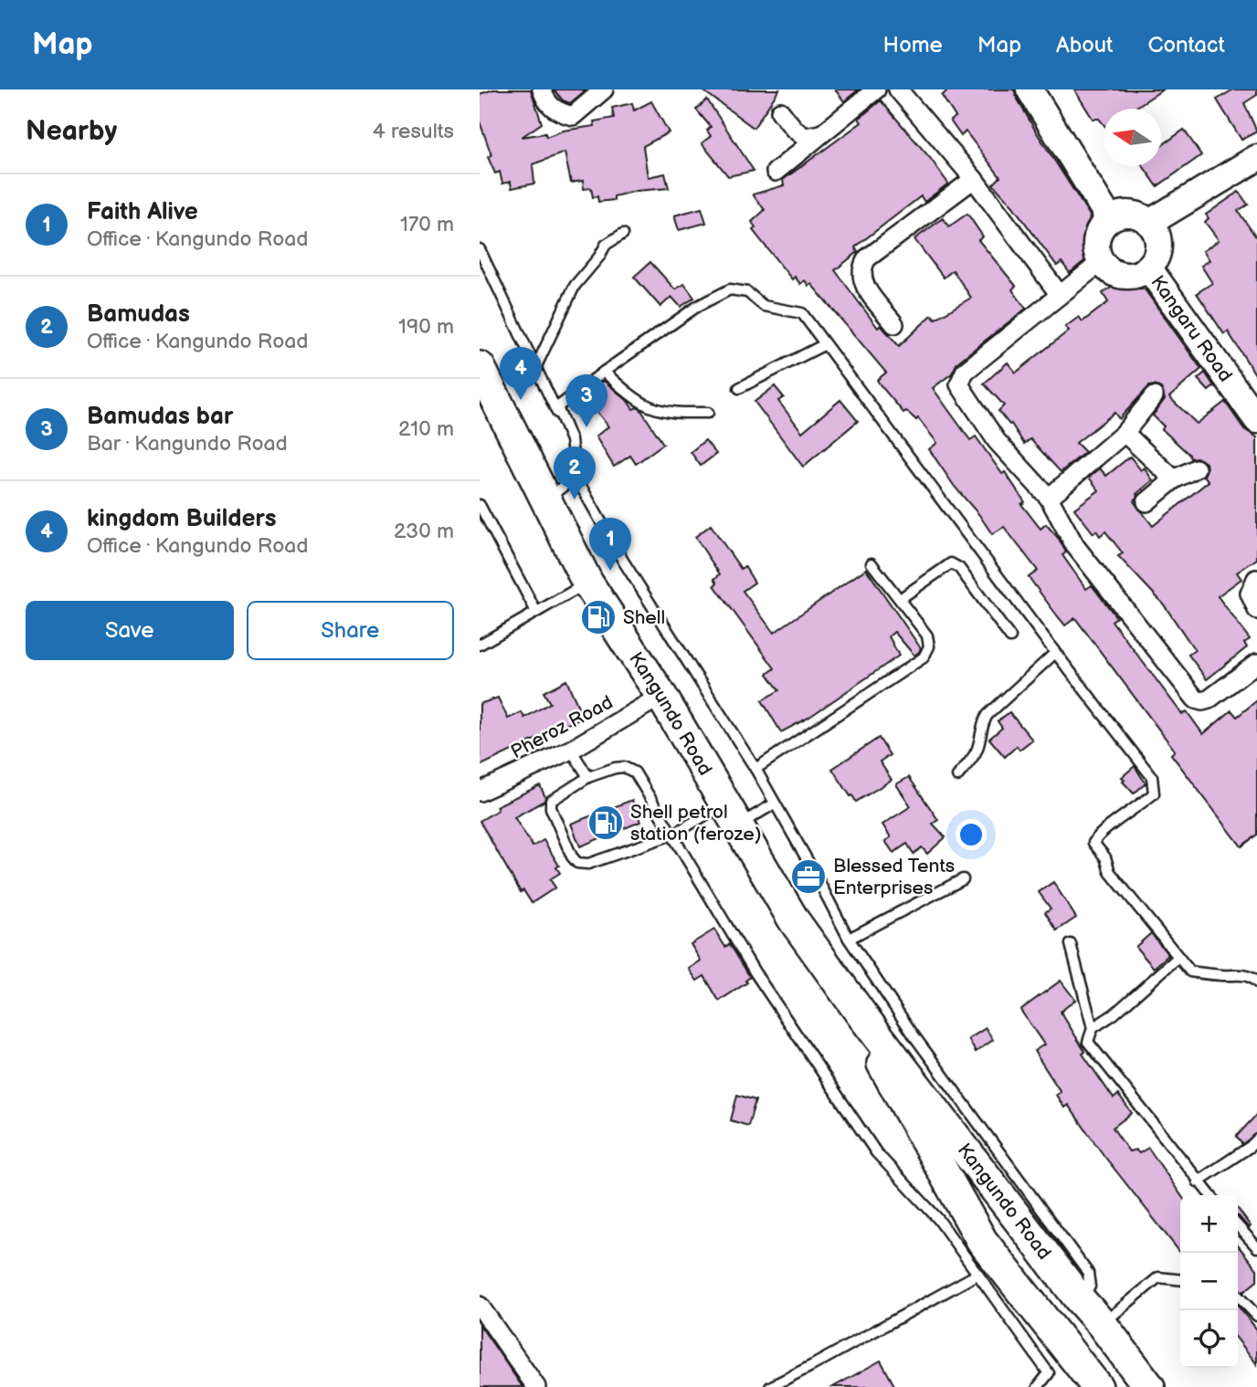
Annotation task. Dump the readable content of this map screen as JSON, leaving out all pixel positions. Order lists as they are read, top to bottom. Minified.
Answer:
{"streets":{"highway":["Kangundo Road"],"main road":["Kangaru Road"],"street":["Pheroz Road"]},"crossings":[["Kangundo Road","Pheroz Road"]],"places":{"fuel station":["Shell","Shell petrol station (feroze)"],"office":["Blessed Tents Enterprises"]},"north":"left","page":{"header":"Map","nav":["Home","Map","About","Contact"],"heading":["Nearby","4 results"],"list":[{"mark":"1","name":"Faith Alive","note":"Office · Kangundo Road","value":"170 m"},{"mark":"2","name":"Bamudas","note":"Office · Kangundo Road","value":"190 m"},{"mark":"3","name":"Bamudas bar","note":"Bar · Kangundo Road","value":"210 m"},{"mark":"4","name":"kingdom Builders","note":"Office · Kangundo Road","value":"230 m"}],"pins":["4","3","2","1"],"buttons":["Save","Share"],"map_buttons":["+","−"]}}
